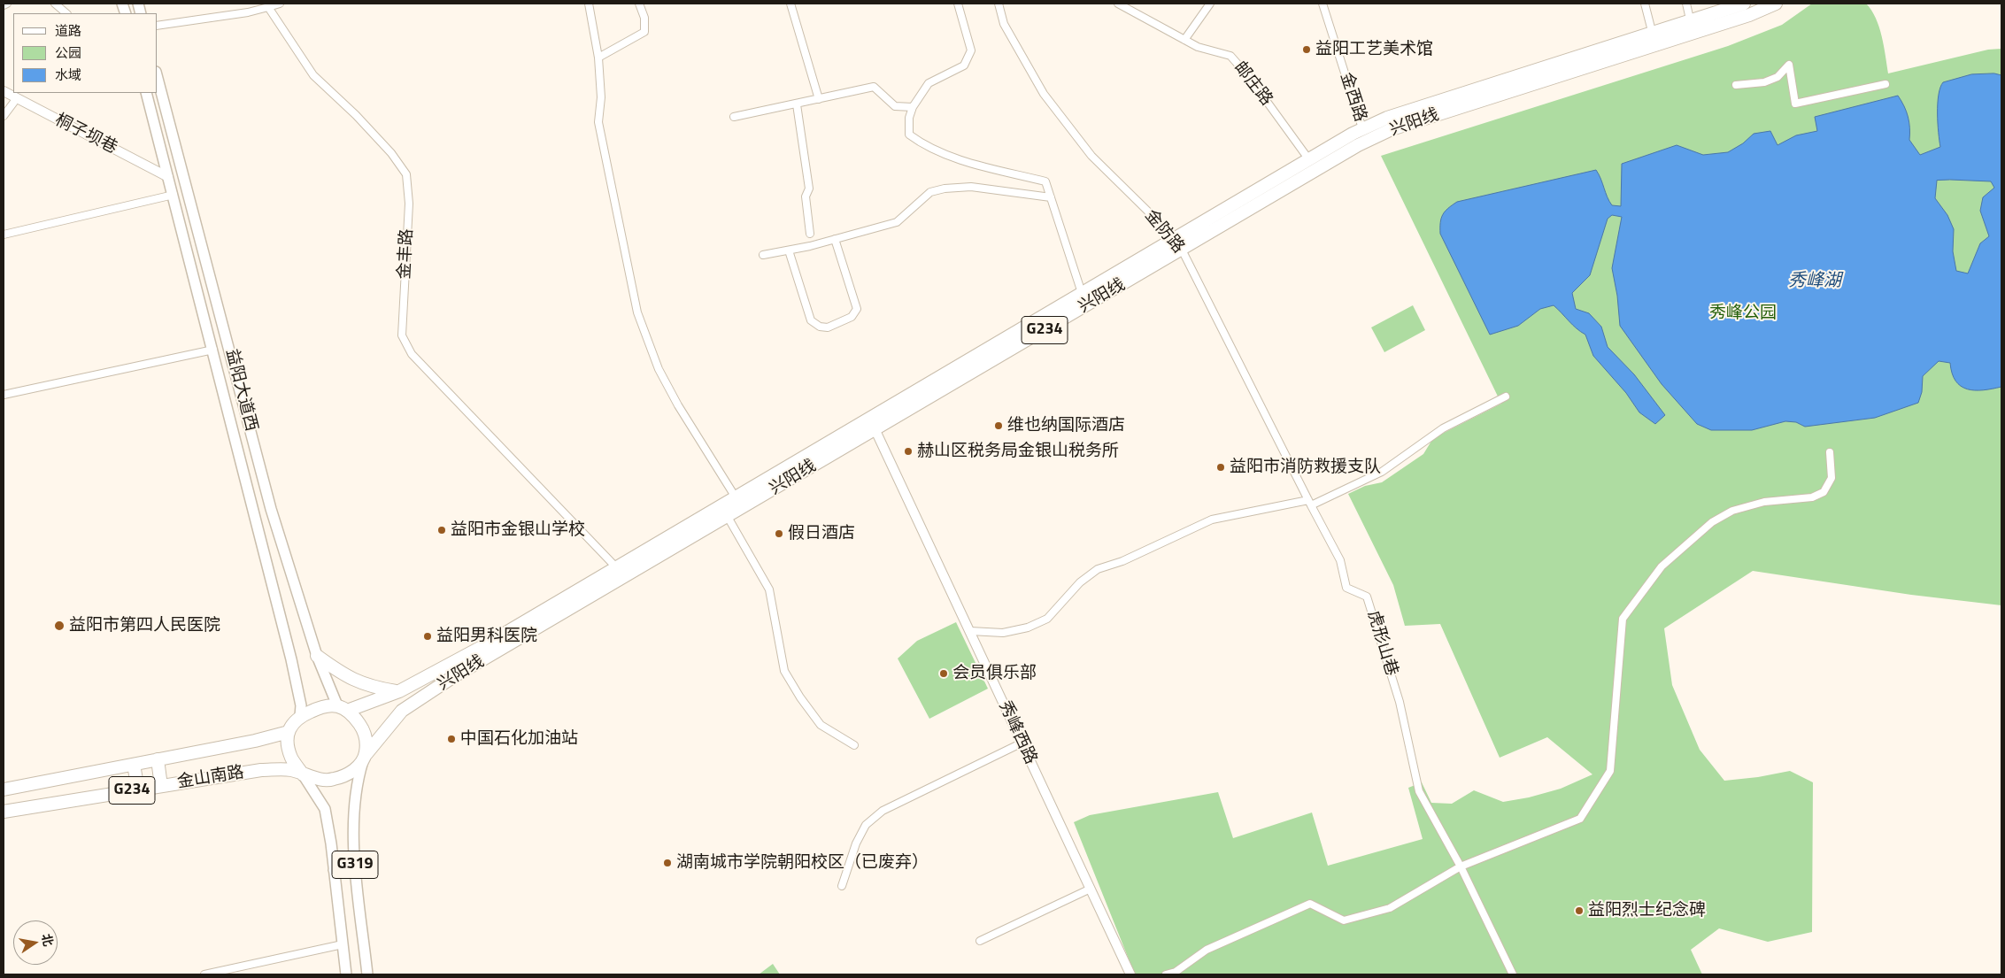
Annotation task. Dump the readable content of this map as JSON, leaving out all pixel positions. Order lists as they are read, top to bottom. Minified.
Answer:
{"streets":{"highway":["兴阳线","G234","金山南路"],"main road":["益阳大道西","G319"],"street":["邮庄路","金西路","桐子坝巷","金防路","金丰路","虎形山巷","秀峰西路"]},"crossings":[["邮庄路","兴阳线"],["金西路","兴阳线"],["兴阳线","金防路"],["兴阳线","金丰路"],["兴阳线","G234"],["兴阳线","益阳大道西"],["兴阳线","秀峰西路"],["兴阳线","金山南路"],["兴阳线","G319"],["桐子坝巷","益阳大道西"],["金防路","虎形山巷"],["G234","益阳大道西"],["G234","金山南路"],["G234","G319"],["益阳大道西","金山南路"],["益阳大道西","G319"],["金山南路","G319"]],"water":["秀峰湖"],"parks":["秀峰公园"],"places":["益阳工艺美术馆","维也纳国际酒店","赫山区税务局金银山税务所","益阳市消防救援支队","益阳市金银山学校","假日酒店","益阳市第四人民医院","益阳男科医院","会员俱乐部","中国石化加油站","湖南城市学院朝阳校区（已废弃）","益阳烈士纪念碑"],"legend":["道路","公园","水域"],"north":"right"}
